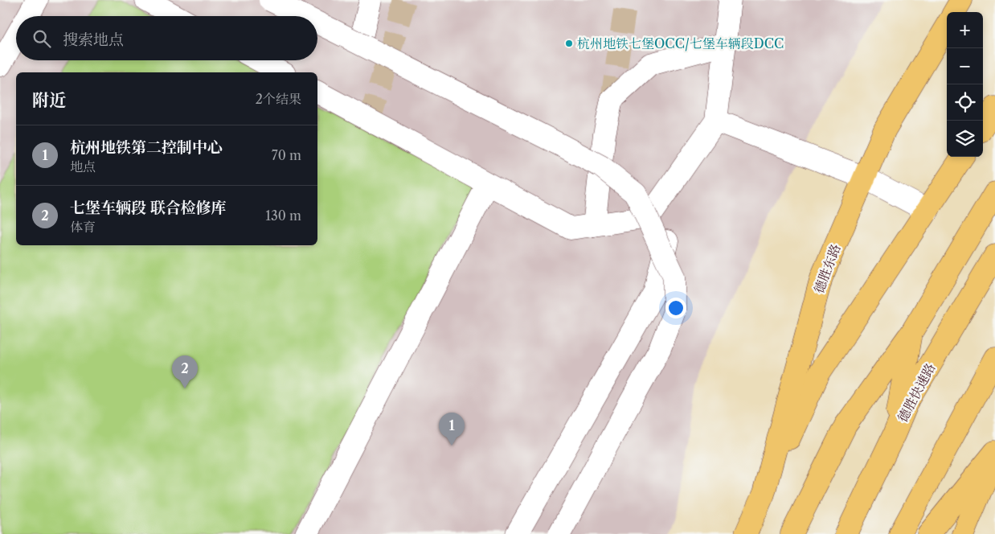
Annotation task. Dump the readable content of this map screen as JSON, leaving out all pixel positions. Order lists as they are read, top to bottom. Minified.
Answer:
{"streets":{"main road":["德胜东路","德胜快速路"]},"places":["杭州地铁七堡OCC/七堡车辆段DCC"],"page":{"map_buttons":["+","−"],"search":"搜索地点","heading":["附近","2个结果"],"list":[{"mark":"1","name":"杭州地铁第二控制中心","note":"地点","value":"70 m"},{"mark":"2","name":"七堡车辆段 联合检修库","note":"体育","value":"130 m"}],"pins":["2","1"]}}
